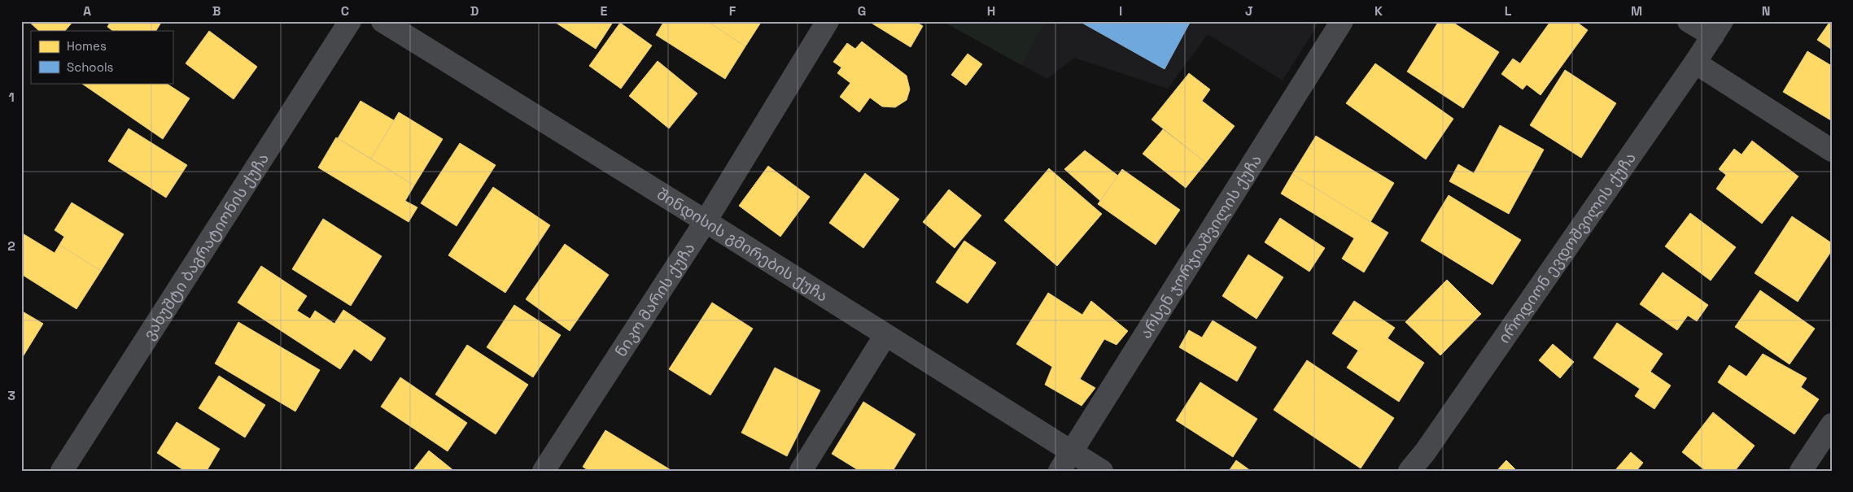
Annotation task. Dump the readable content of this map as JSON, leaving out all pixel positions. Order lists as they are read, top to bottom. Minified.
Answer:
{"streets":{"street":["შინდისის გმირების ქუჩა","ვახუშტი ბაგრატიონის ქუჩა","არსენ ჯორჯიაშვილის ქუჩა","იროდიონ ევდოშვილის ქუჩა","ნიკო მარის ქუჩა"]},"crossings":[["შინდისის გმირების ქუჩა","არსენ ჯორჯიაშვილის ქუჩა"],["შინდისის გმირების ქუჩა","ნიკო მარის ქუჩა"]],"legend":["Homes","Schools"],"grid":{"columns":["A","B","C","D","E","F","G","H","I","J","K","L","M","N"],"rows":["1","2","3"]}}
